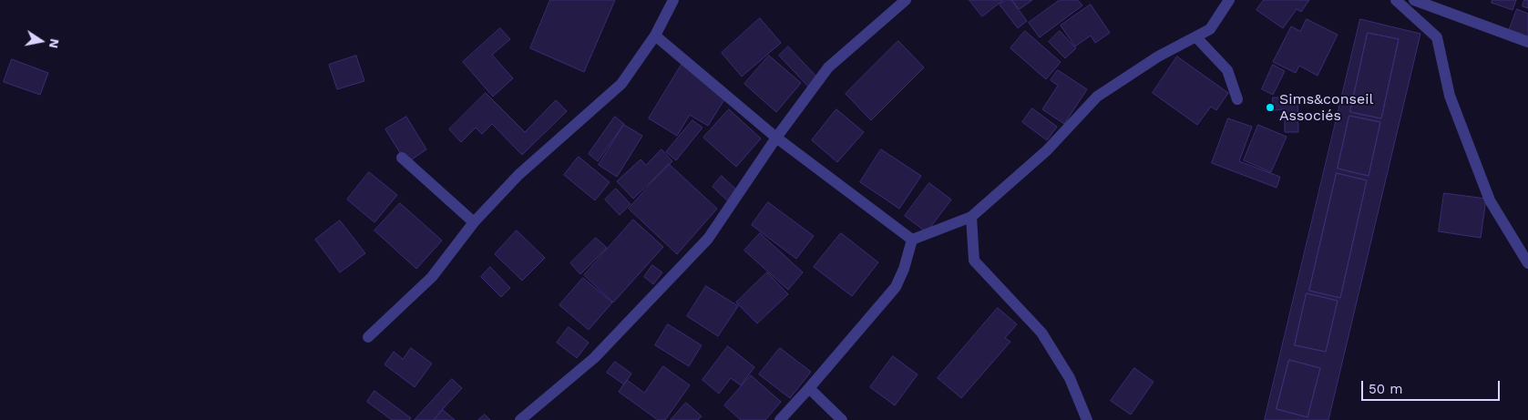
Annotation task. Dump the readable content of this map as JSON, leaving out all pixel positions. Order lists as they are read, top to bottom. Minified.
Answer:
{"places":["Sims&conseil Associés"],"scale_bar":"50 m","north":"right"}
